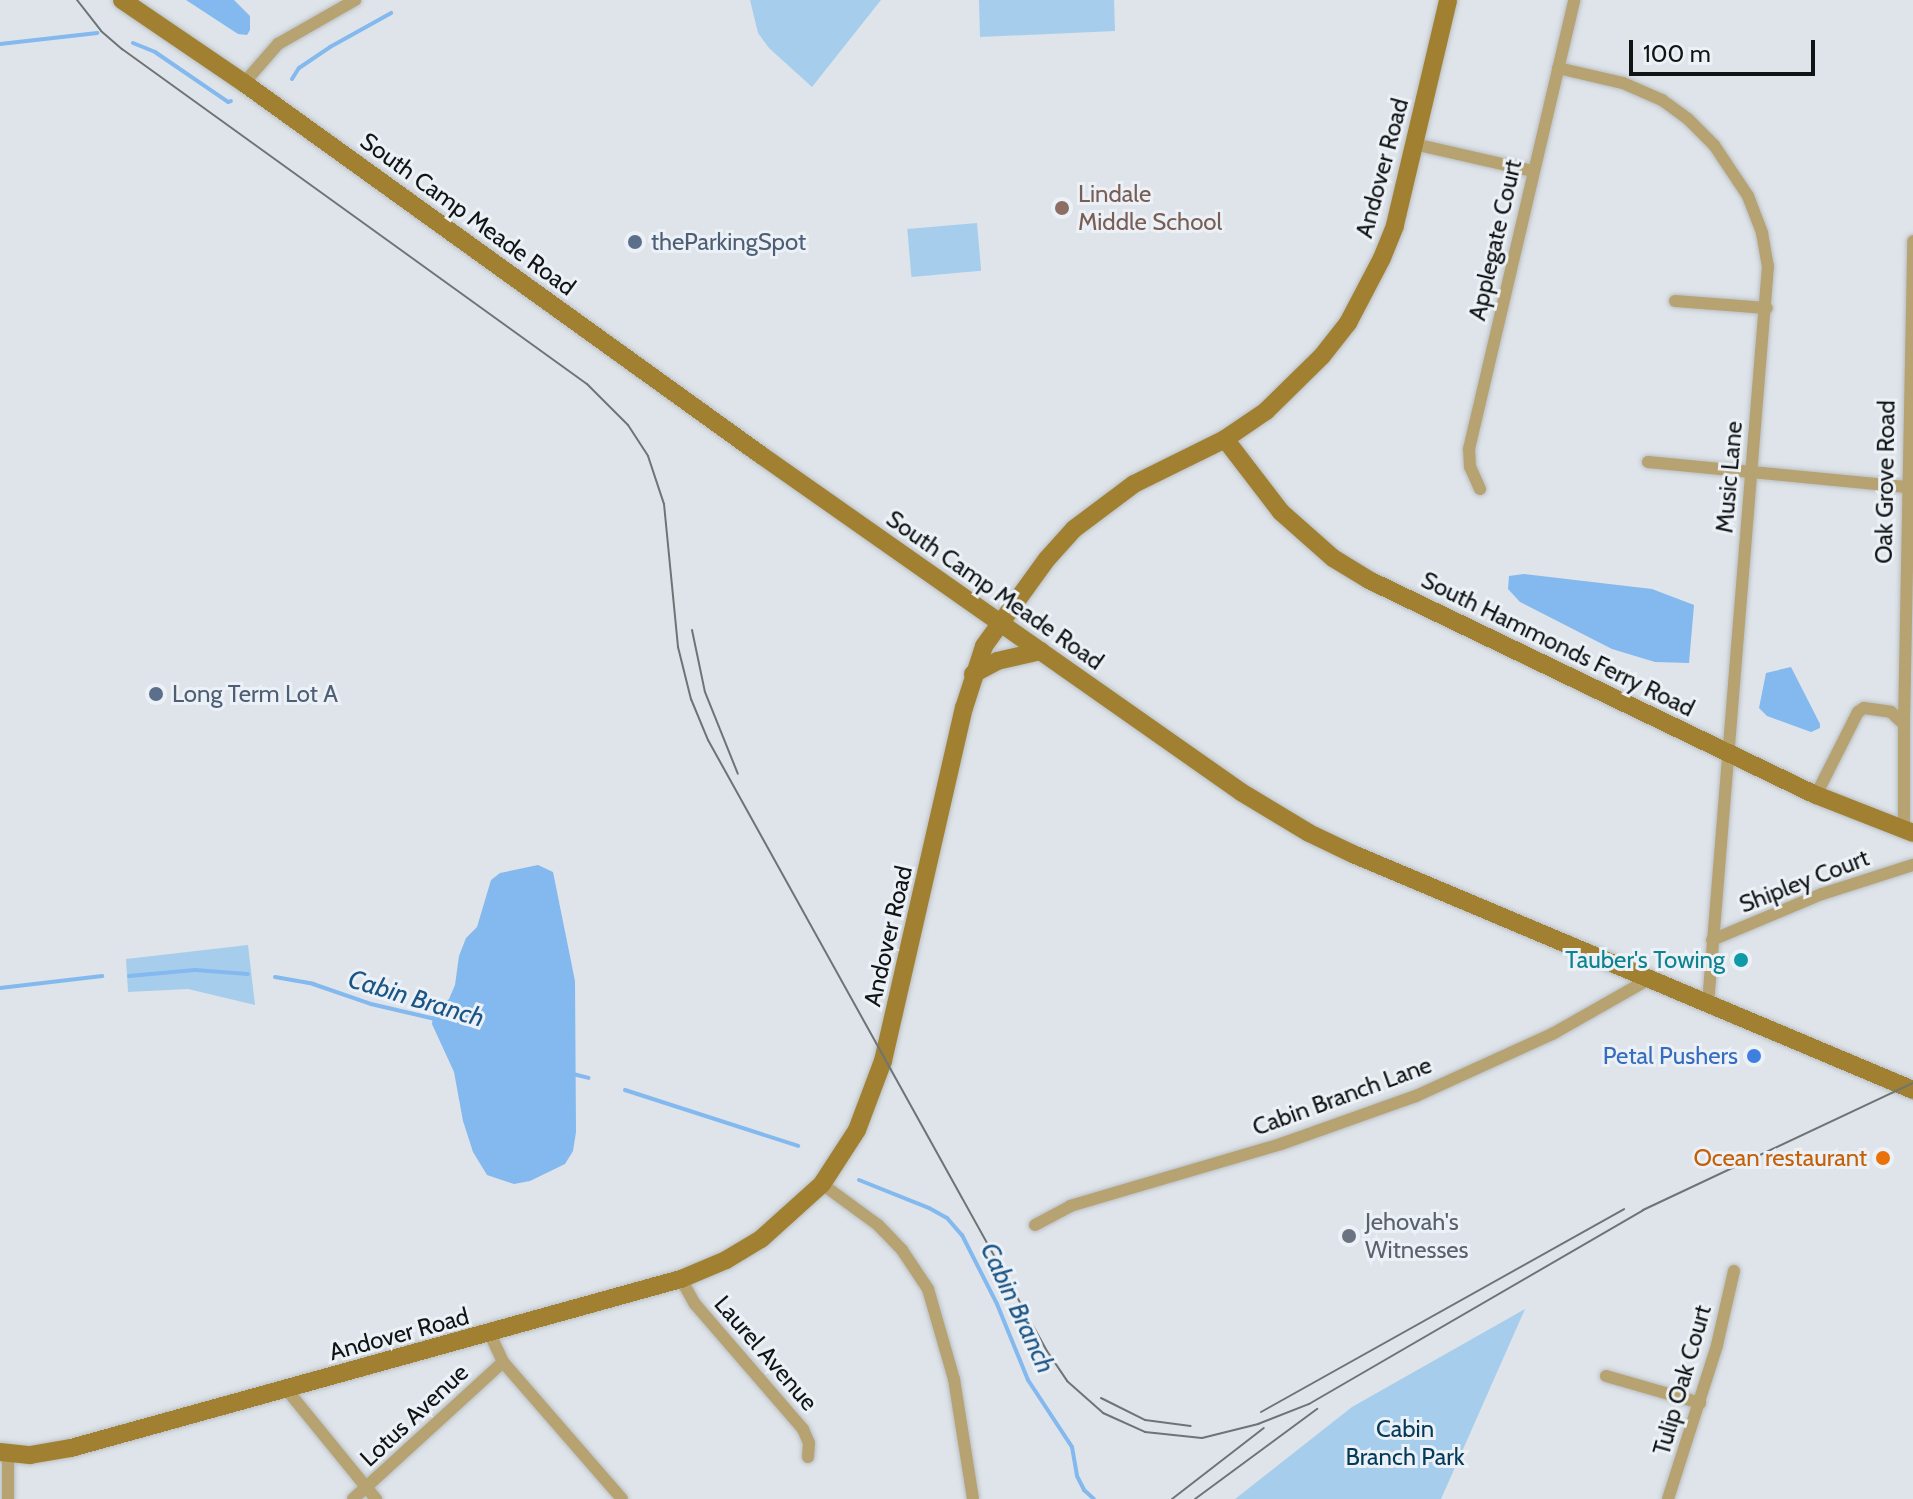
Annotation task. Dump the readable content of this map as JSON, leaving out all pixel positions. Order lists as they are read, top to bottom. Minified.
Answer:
{"streets":{"main road":["Andover Road","South Camp Meade Road","South Hammonds Ferry Road"],"street":["Applegate Court","Music Lane","Oak Grove Road","Shipley Court","Cabin Branch Lane","Laurel Avenue","Tulip Oak Court","Lotus Avenue"]},"crossings":[["Andover Road","South Camp Meade Road"],["Andover Road","South Hammonds Ferry Road"],["Andover Road","Laurel Avenue"],["South Camp Meade Road","Music Lane"],["South Camp Meade Road","Cabin Branch Lane"],["Applegate Court","Music Lane"],["Music Lane","South Hammonds Ferry Road"],["Music Lane","Shipley Court"],["Oak Grove Road","South Hammonds Ferry Road"]],"water":["Cabin Branch"],"parks":["Cabin Branch Park"],"places":["Lindale Middle School","theParkingSpot","Long Term Lot A","Tauber's Towing","Petal Pushers","Ocean restaurant","Jehovah's Witnesses"],"scale_bar":"100 m"}
